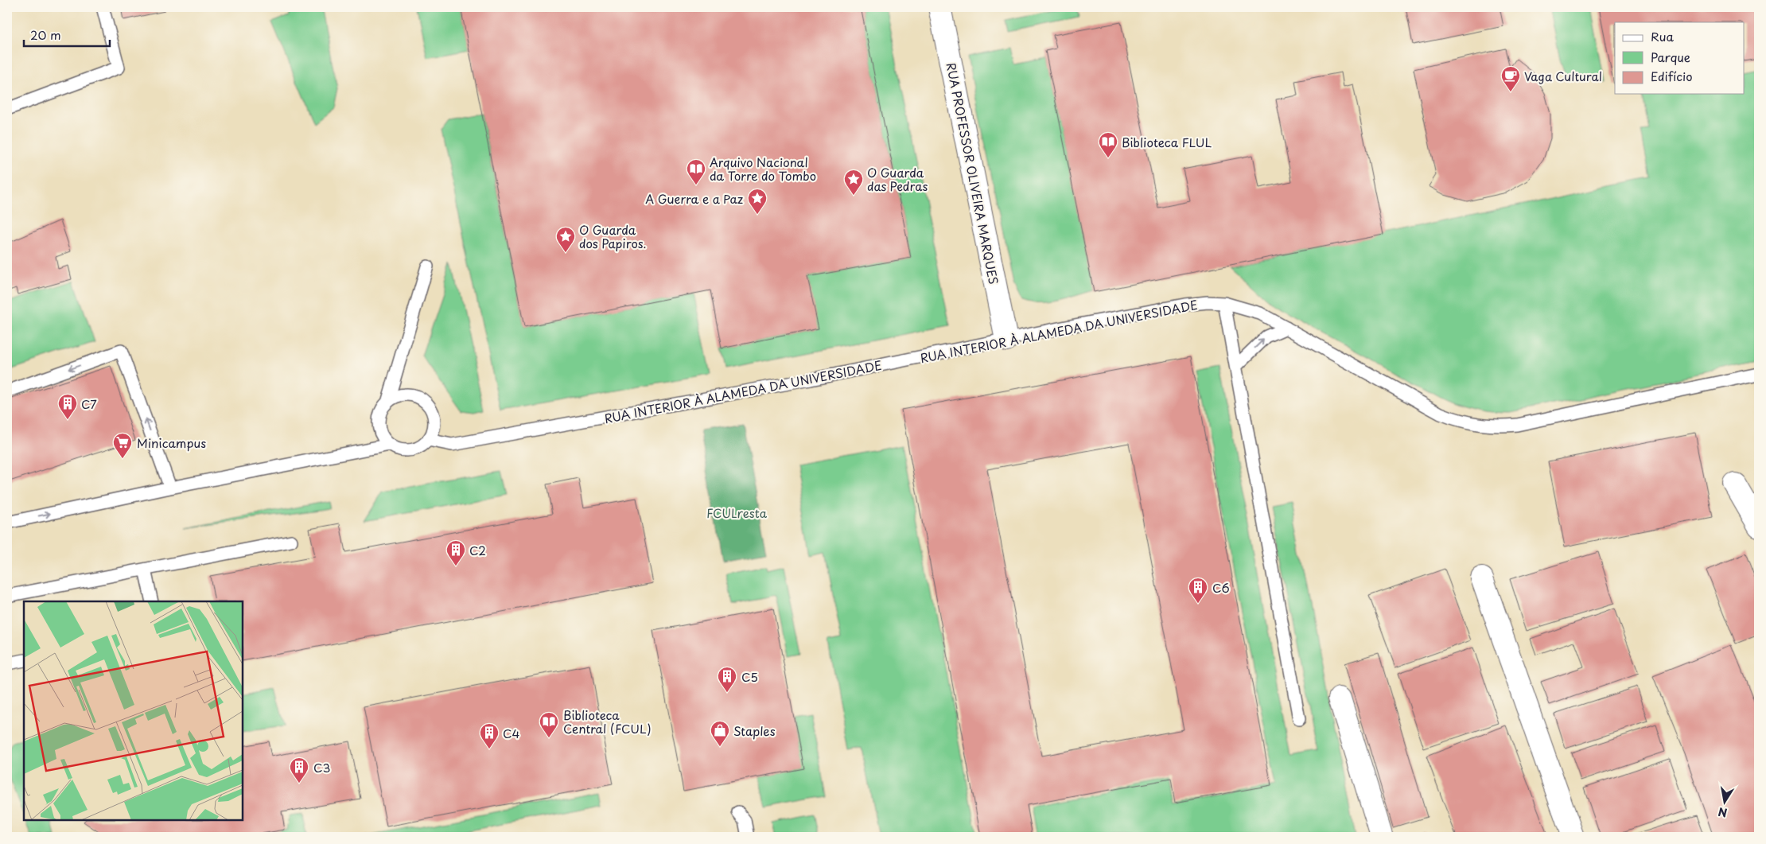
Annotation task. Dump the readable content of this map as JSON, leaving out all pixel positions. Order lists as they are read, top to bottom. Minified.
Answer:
{"streets":{"street":["RUA PROFESSOR OLIVEIRA MARQUES"],"lane":["RUA INTERIOR À ALAMEDA DA UNIVERSIDADE"]},"crossings":[["RUA PROFESSOR OLIVEIRA MARQUES","RUA INTERIOR À ALAMEDA DA UNIVERSIDADE"]],"parks":["FCULresta"],"places":{"cafe":["Vaga Cultural"],"library":["Biblioteca FLUL","Arquivo Nacional da Torre do Tombo","Biblioteca Central (FCUL)"],"place":["O Guarda das Pedras","A Guerra e a Paz","O Guarda dos Papiros."],"building":["C7","C2","C6","C5","C4","C3"],"supermarket":["Minicampus"],"shop":["Staples"]},"legend":["Rua","Parque","Edifício"],"scale_bar":"20 m","north":"bottom"}
